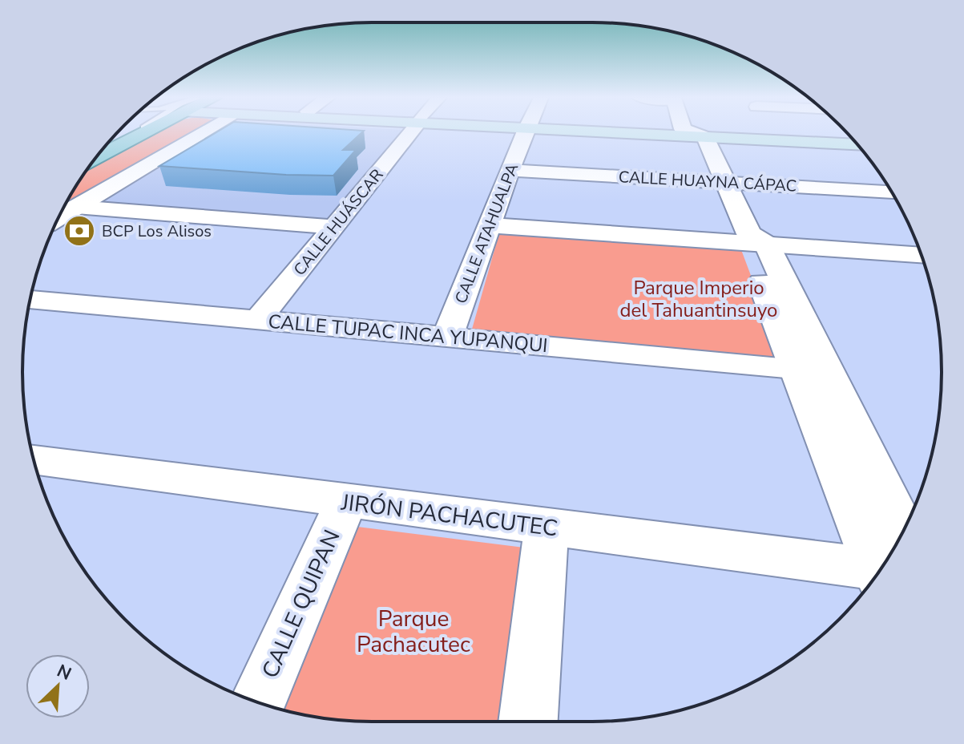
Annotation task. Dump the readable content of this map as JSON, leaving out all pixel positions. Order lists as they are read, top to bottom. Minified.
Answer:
{"streets":{"street":["CALLE HUAYNA CÁPAC","CALLE HUÁSCAR","CALLE ATAHUALPA","CALLE TUPAC INCA YUPANQUI","JIRÓN PACHACUTEC","CALLE QUIPAN"]},"crossings":[["CALLE HUAYNA CÁPAC","CALLE ATAHUALPA"],["CALLE HUÁSCAR","CALLE TUPAC INCA YUPANQUI"],["CALLE ATAHUALPA","CALLE TUPAC INCA YUPANQUI"],["JIRÓN PACHACUTEC","CALLE QUIPAN"]],"parks":["Parque Imperio del Tahuantinsuyo","Parque Pachacutec"],"places":{"bank":["BCP Los Alisos"]},"north":"top right"}
